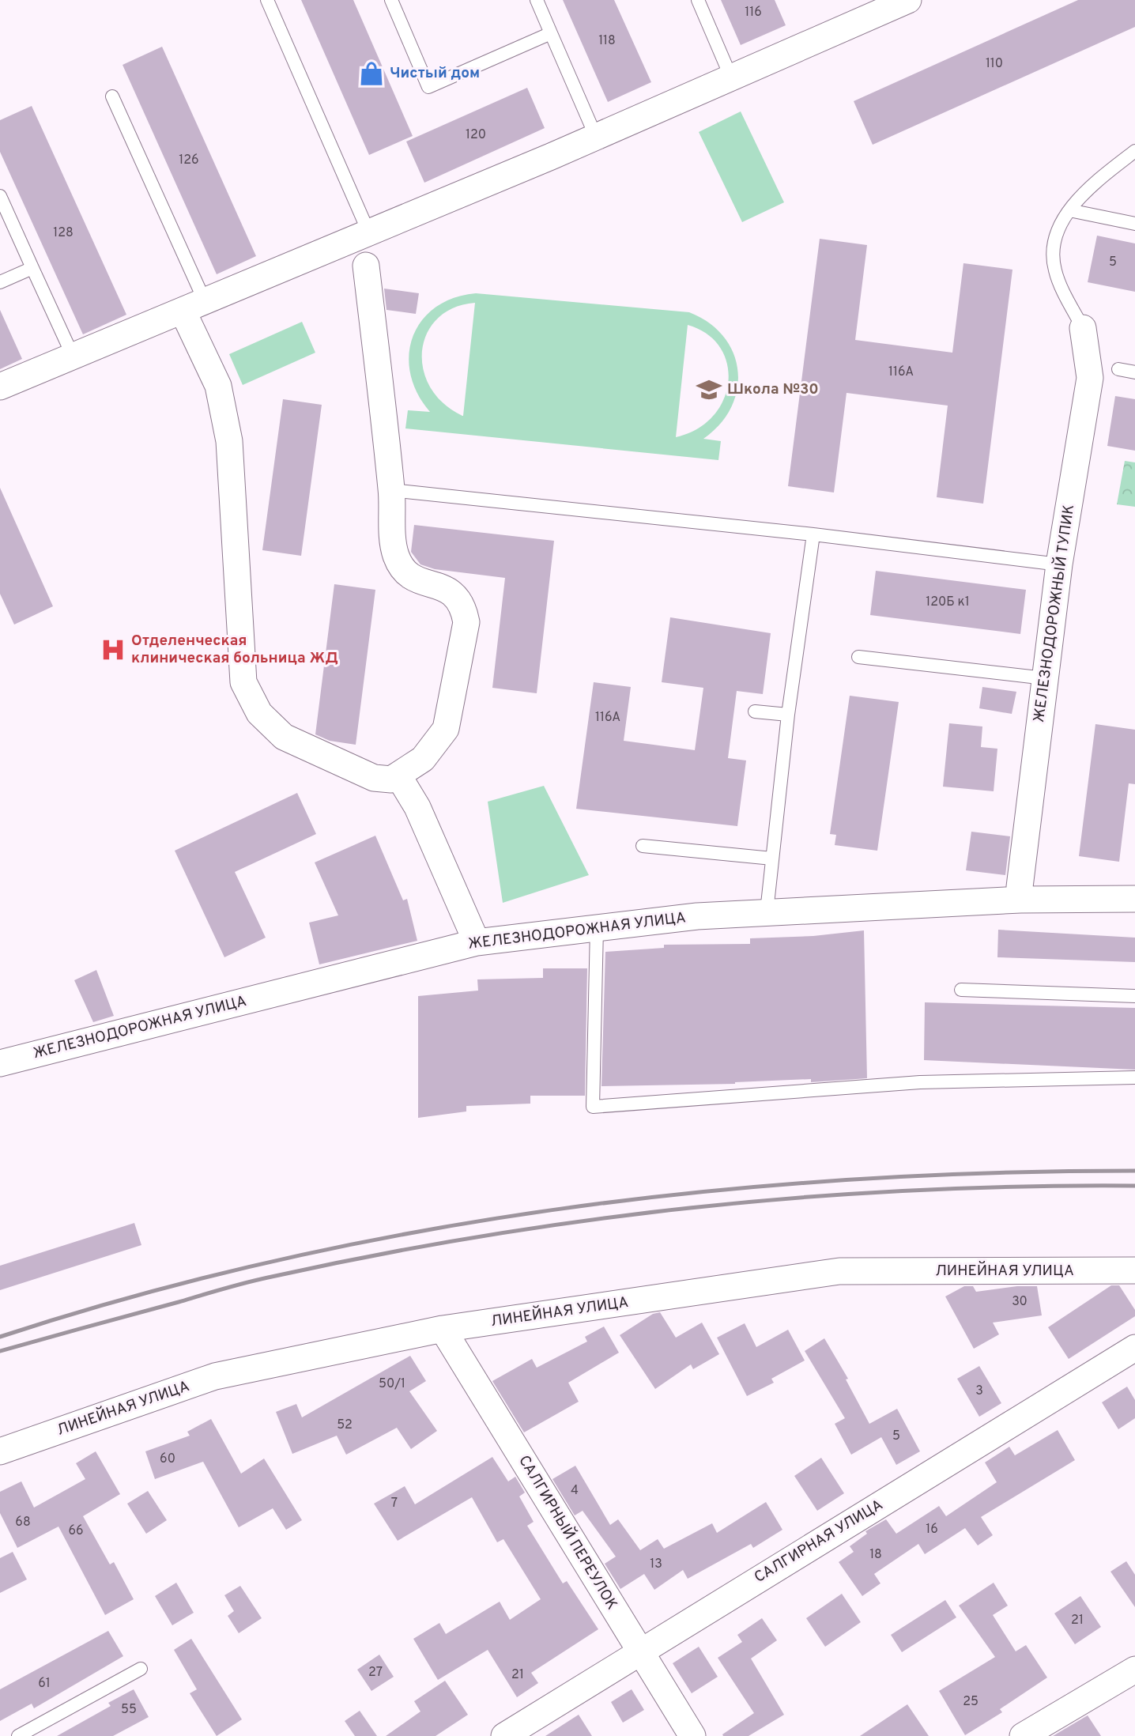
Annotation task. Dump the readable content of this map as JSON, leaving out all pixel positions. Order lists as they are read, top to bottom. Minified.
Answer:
{"streets":{"street":["ЖЕЛЕЗНОДОРОЖНЫЙ ТУПИК","ЖЕЛЕЗНОДОРОЖНАЯ УЛИЦА","ЛИНЕЙНАЯ УЛИЦА","САЛГИРНЫЙ ПЕРЕУЛОК","САЛГИРНАЯ УЛИЦА"]},"crossings":[["ЖЕЛЕЗНОДОРОЖНЫЙ ТУПИК","ЖЕЛЕЗНОДОРОЖНАЯ УЛИЦА"],["ЛИНЕЙНАЯ УЛИЦА","САЛГИРНЫЙ ПЕРЕУЛОК"],["САЛГИРНЫЙ ПЕРЕУЛОК","САЛГИРНАЯ УЛИЦА"]],"places":{"shop":["Чистый дом"],"school or university":["Школа №30"],"hospital":["Отделенческая клиническая больница ЖД"]},"house_numbers":["116","118","110","120","126","128","5","116А","120Б к1","116А","30","50/1","3","52","5","60","4","7","68","16","66","18","13","21","27","21","61","25","55"]}
